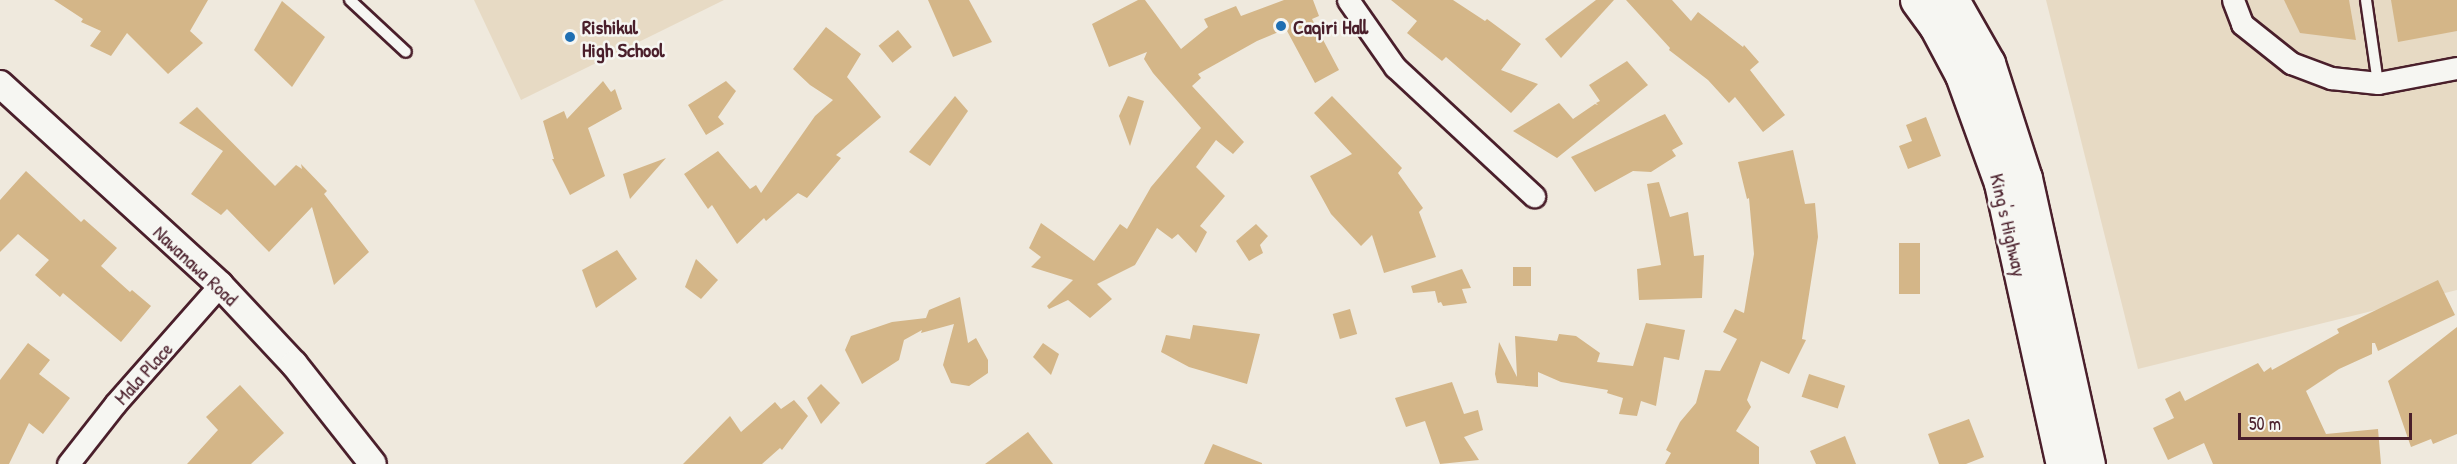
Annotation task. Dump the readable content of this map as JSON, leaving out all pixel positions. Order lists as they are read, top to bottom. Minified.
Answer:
{"streets":{"highway":["King's Highway"],"street":["Nawanawa Road","Mala Place"]},"crossings":[["Nawanawa Road","Mala Place"]],"places":["Caqiri Hall","Rishikul High School"],"scale_bar":"50 m"}
